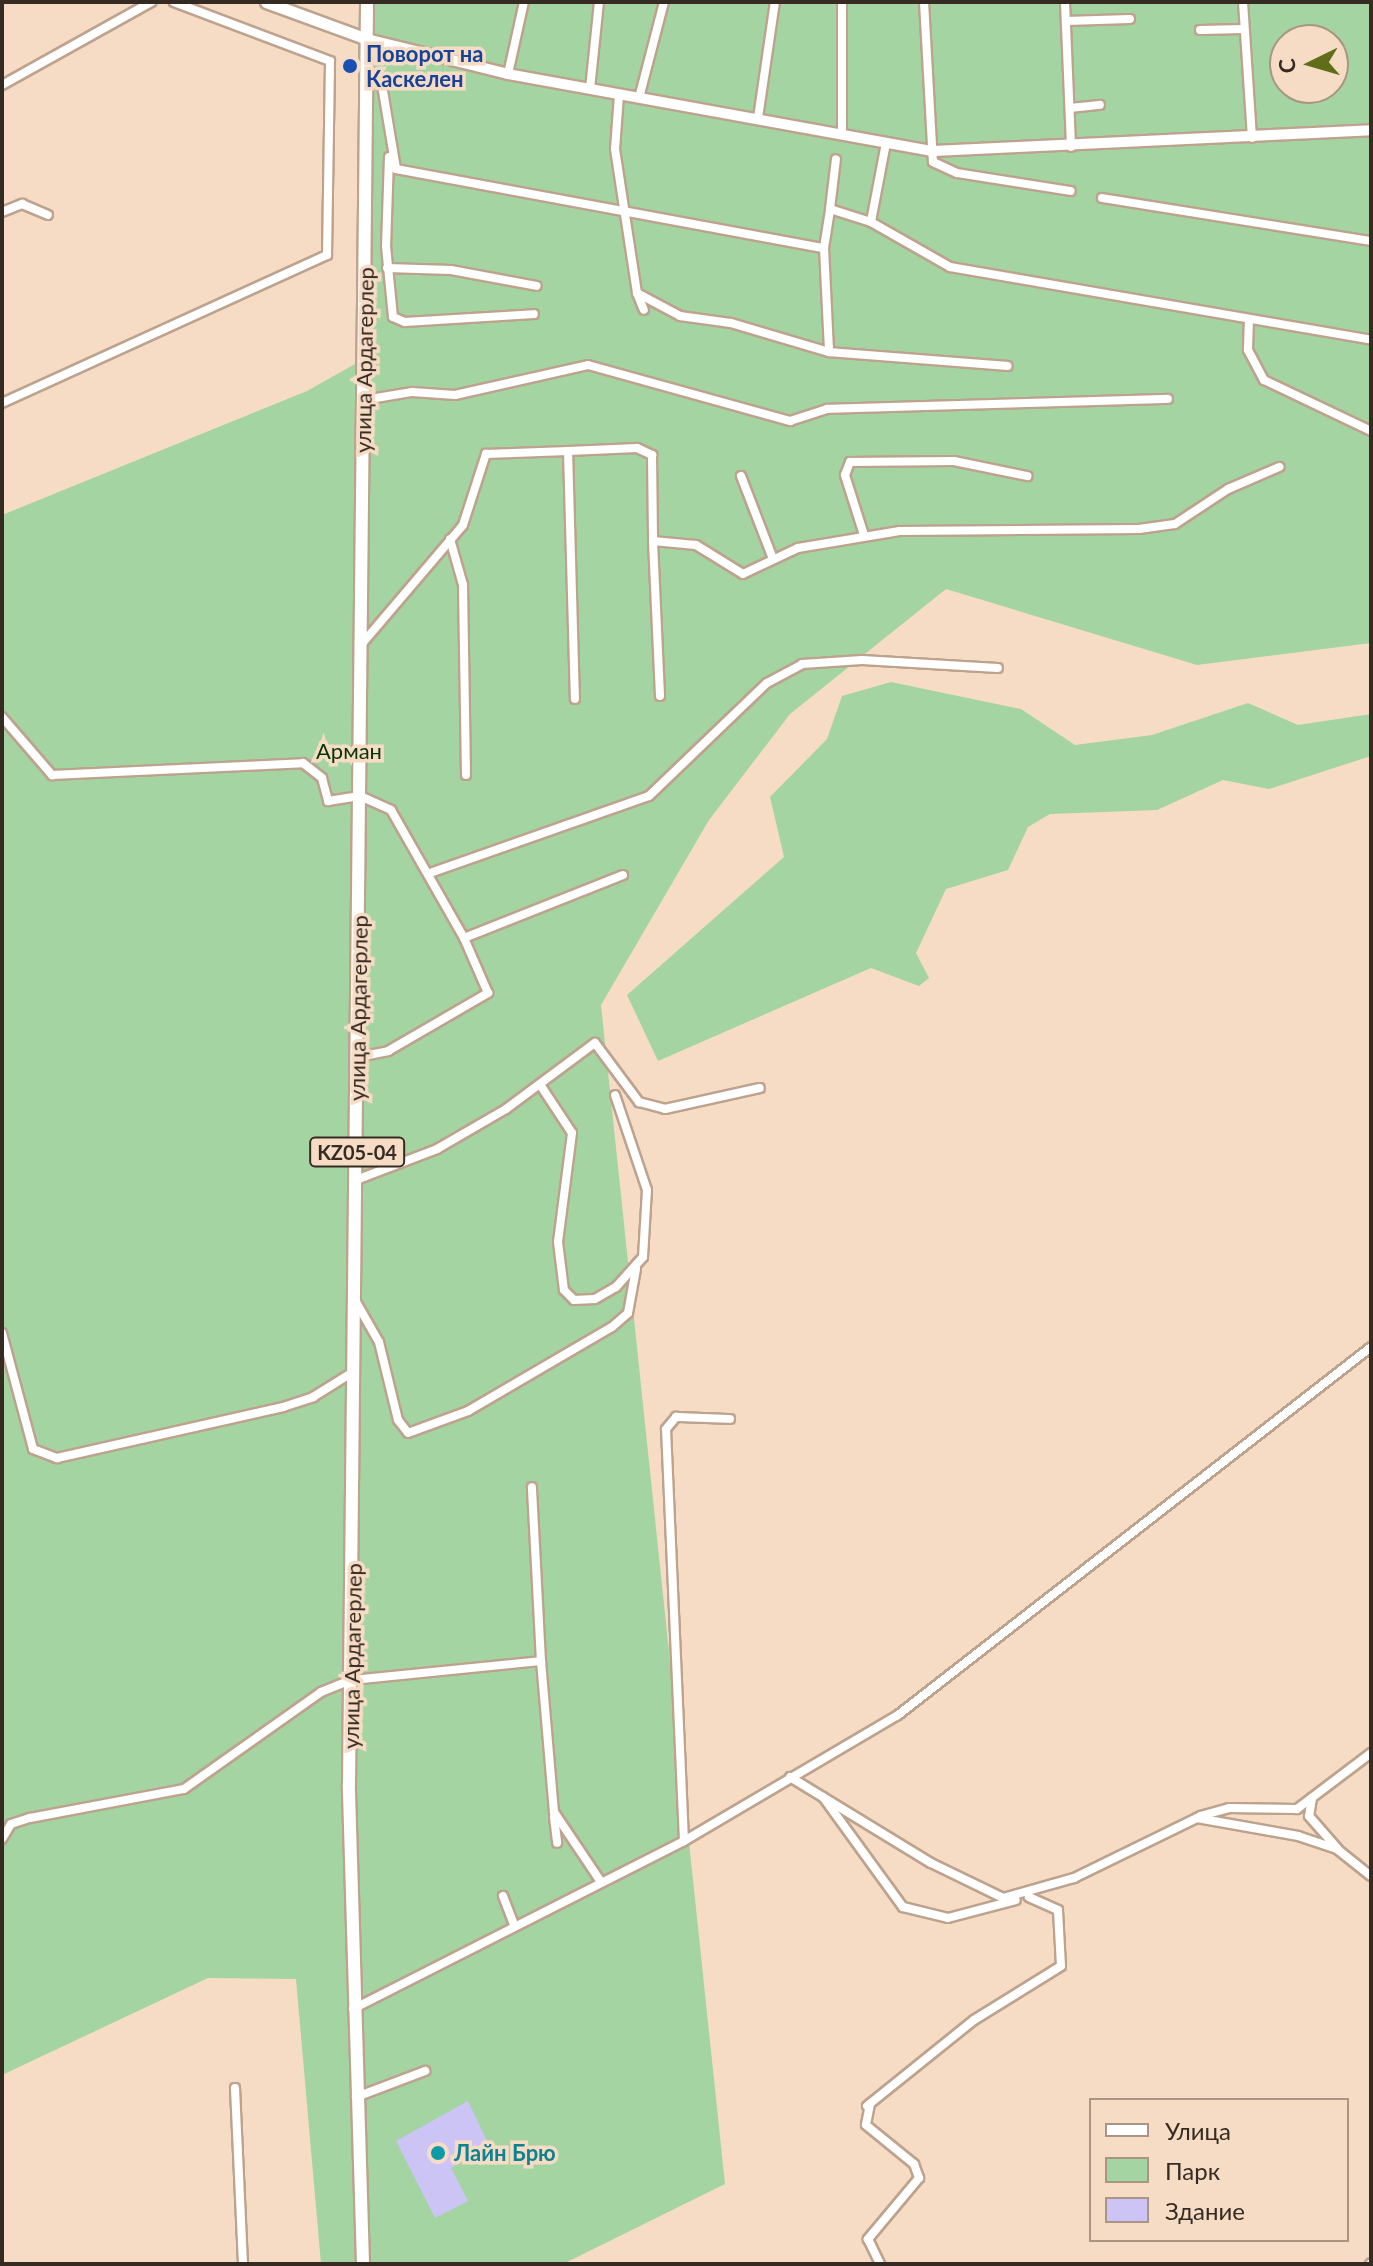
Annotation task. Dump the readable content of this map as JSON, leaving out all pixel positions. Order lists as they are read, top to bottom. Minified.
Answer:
{"streets":{"main road":["улица Ардагерлер","KZ05-04"]},"crossings":[["улица Ардагерлер","KZ05-04"]],"parks":["Арман"],"places":["Поворот на Каскелен","Лайн Брю"],"legend":["Улица","Парк","Здание"],"north":"left"}
